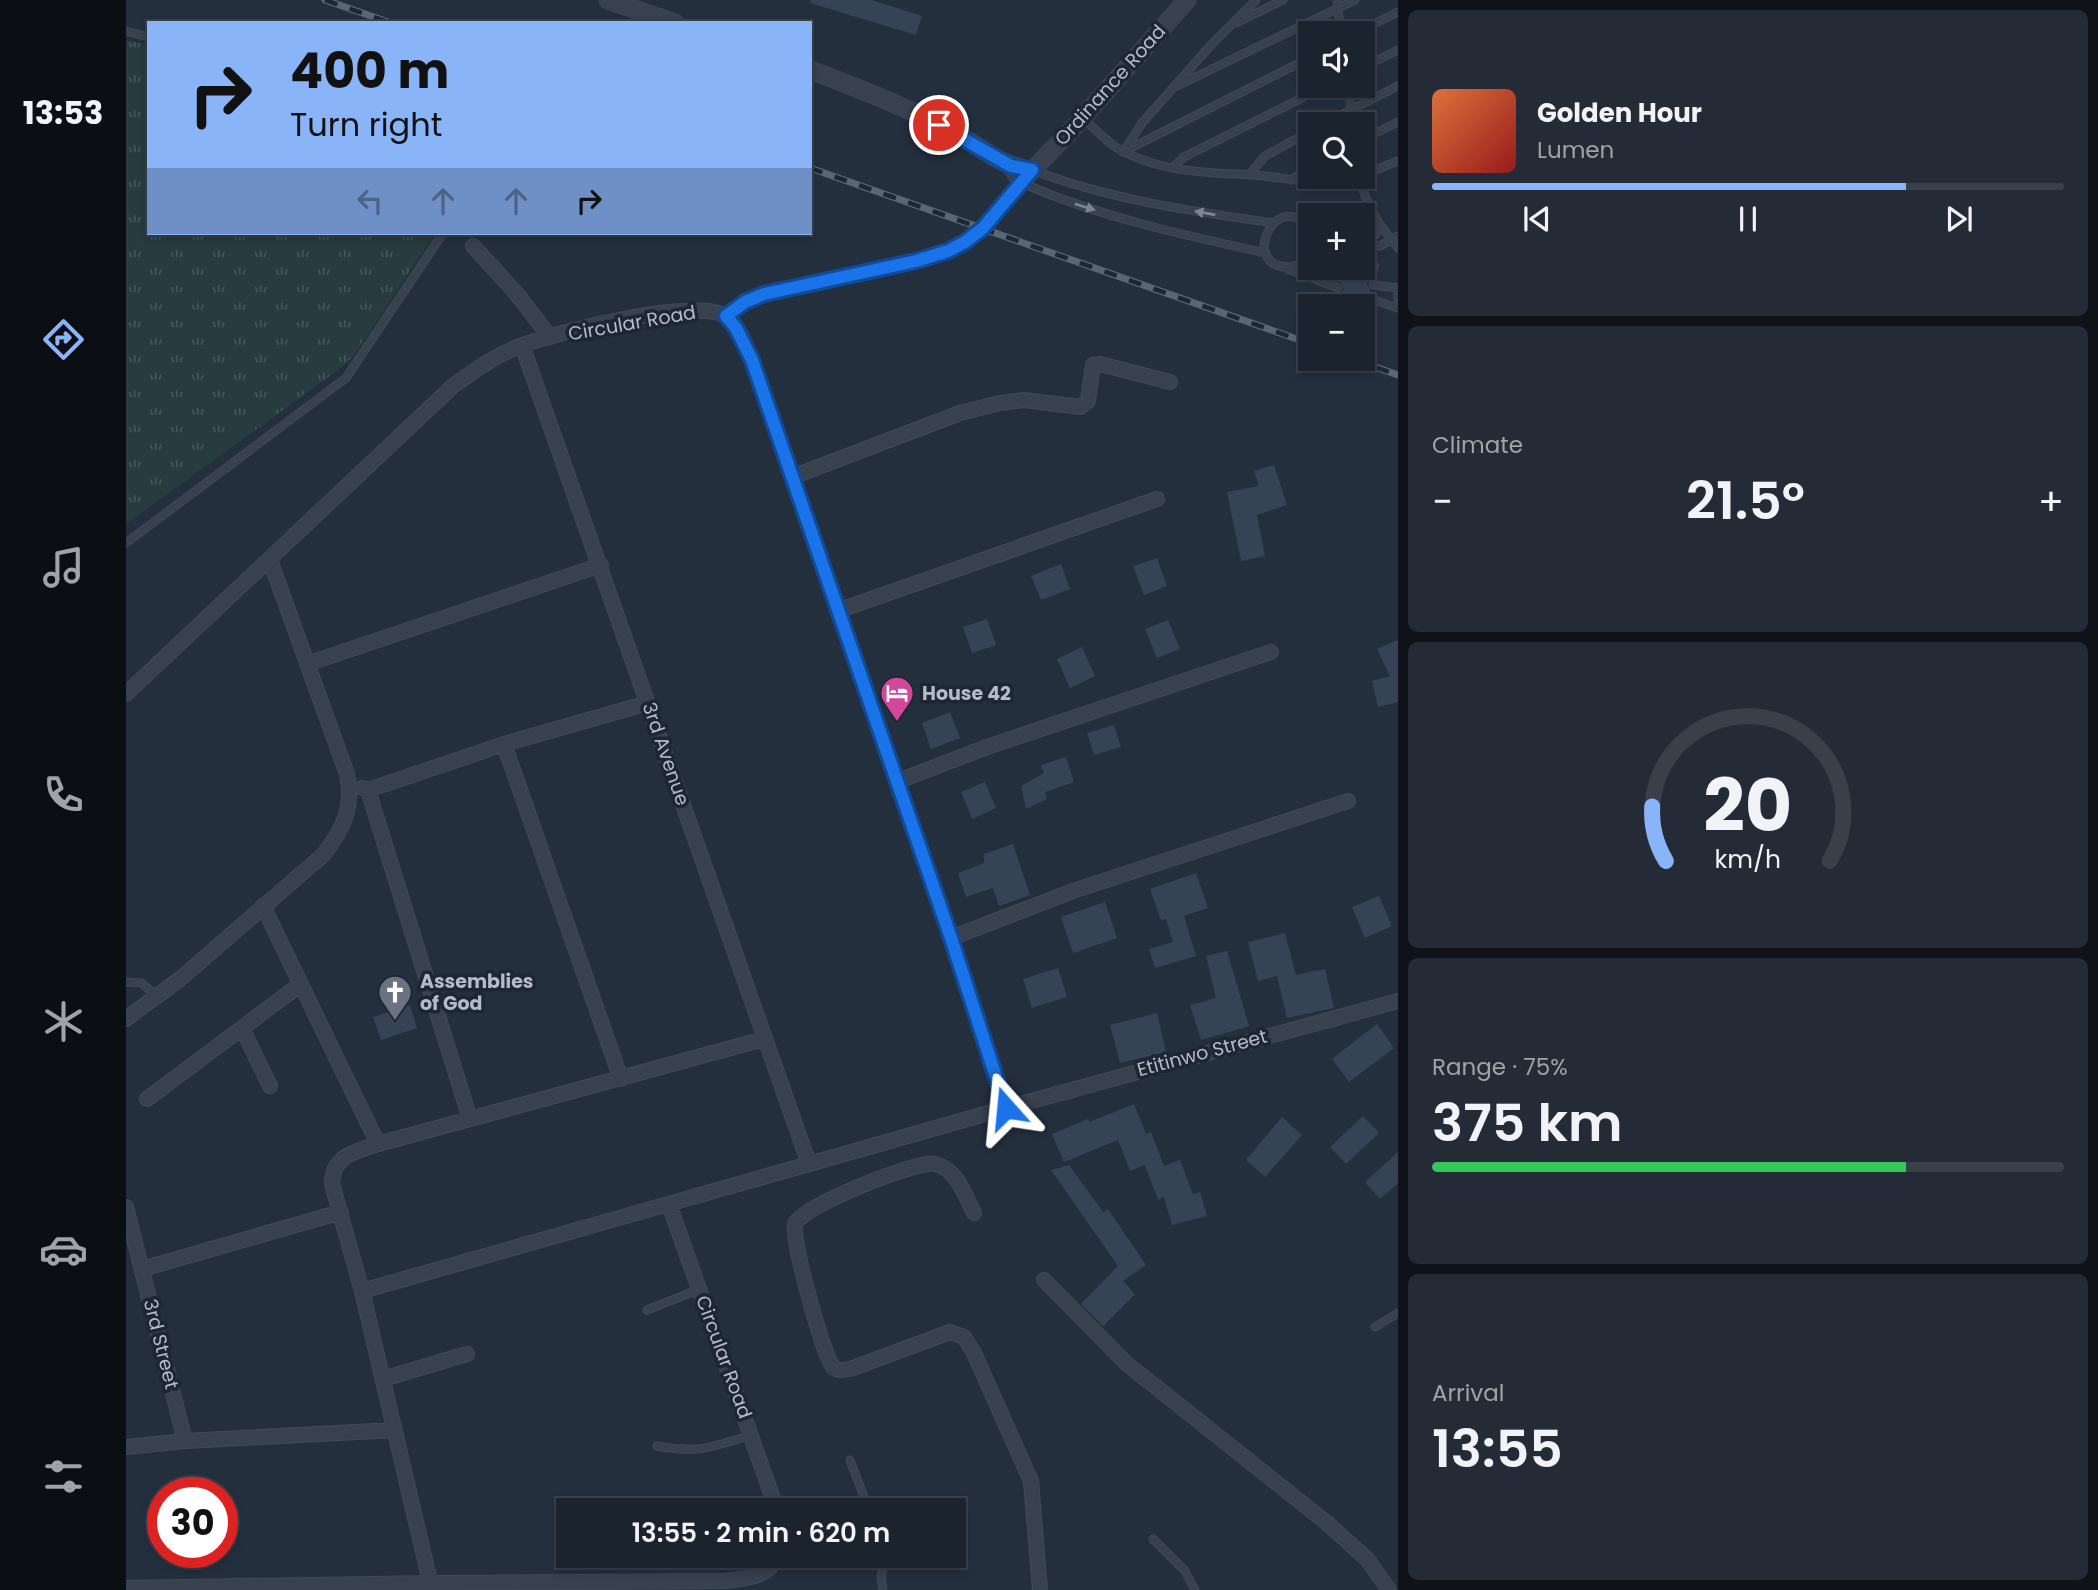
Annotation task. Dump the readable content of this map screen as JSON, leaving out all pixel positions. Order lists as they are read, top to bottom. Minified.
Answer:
{"streets":{"street":["Ordinance Road","Circular Road","3rd Avenue","Etitinwo Street","3rd Street"]},"crossings":[["Circular Road","3rd Avenue"],["Circular Road","Etitinwo Street"],["3rd Avenue","Etitinwo Street"]],"places":{"hotel":["House 42"],"church":["Assemblies of God"]},"page":{"tabs":"13:53","map_buttons":["+","−"],"turn":["400 m","Turn right"],"song":["Golden Hour","Lumen"],"tile":["Climate",["Range · 75%","375 km"],["Arrival","13:55"]],"heat":["−","21.5°","+"],"limit":"30","trip":"13:55 · 2 min · 620 m","gauge":["20","km/h"]}}
